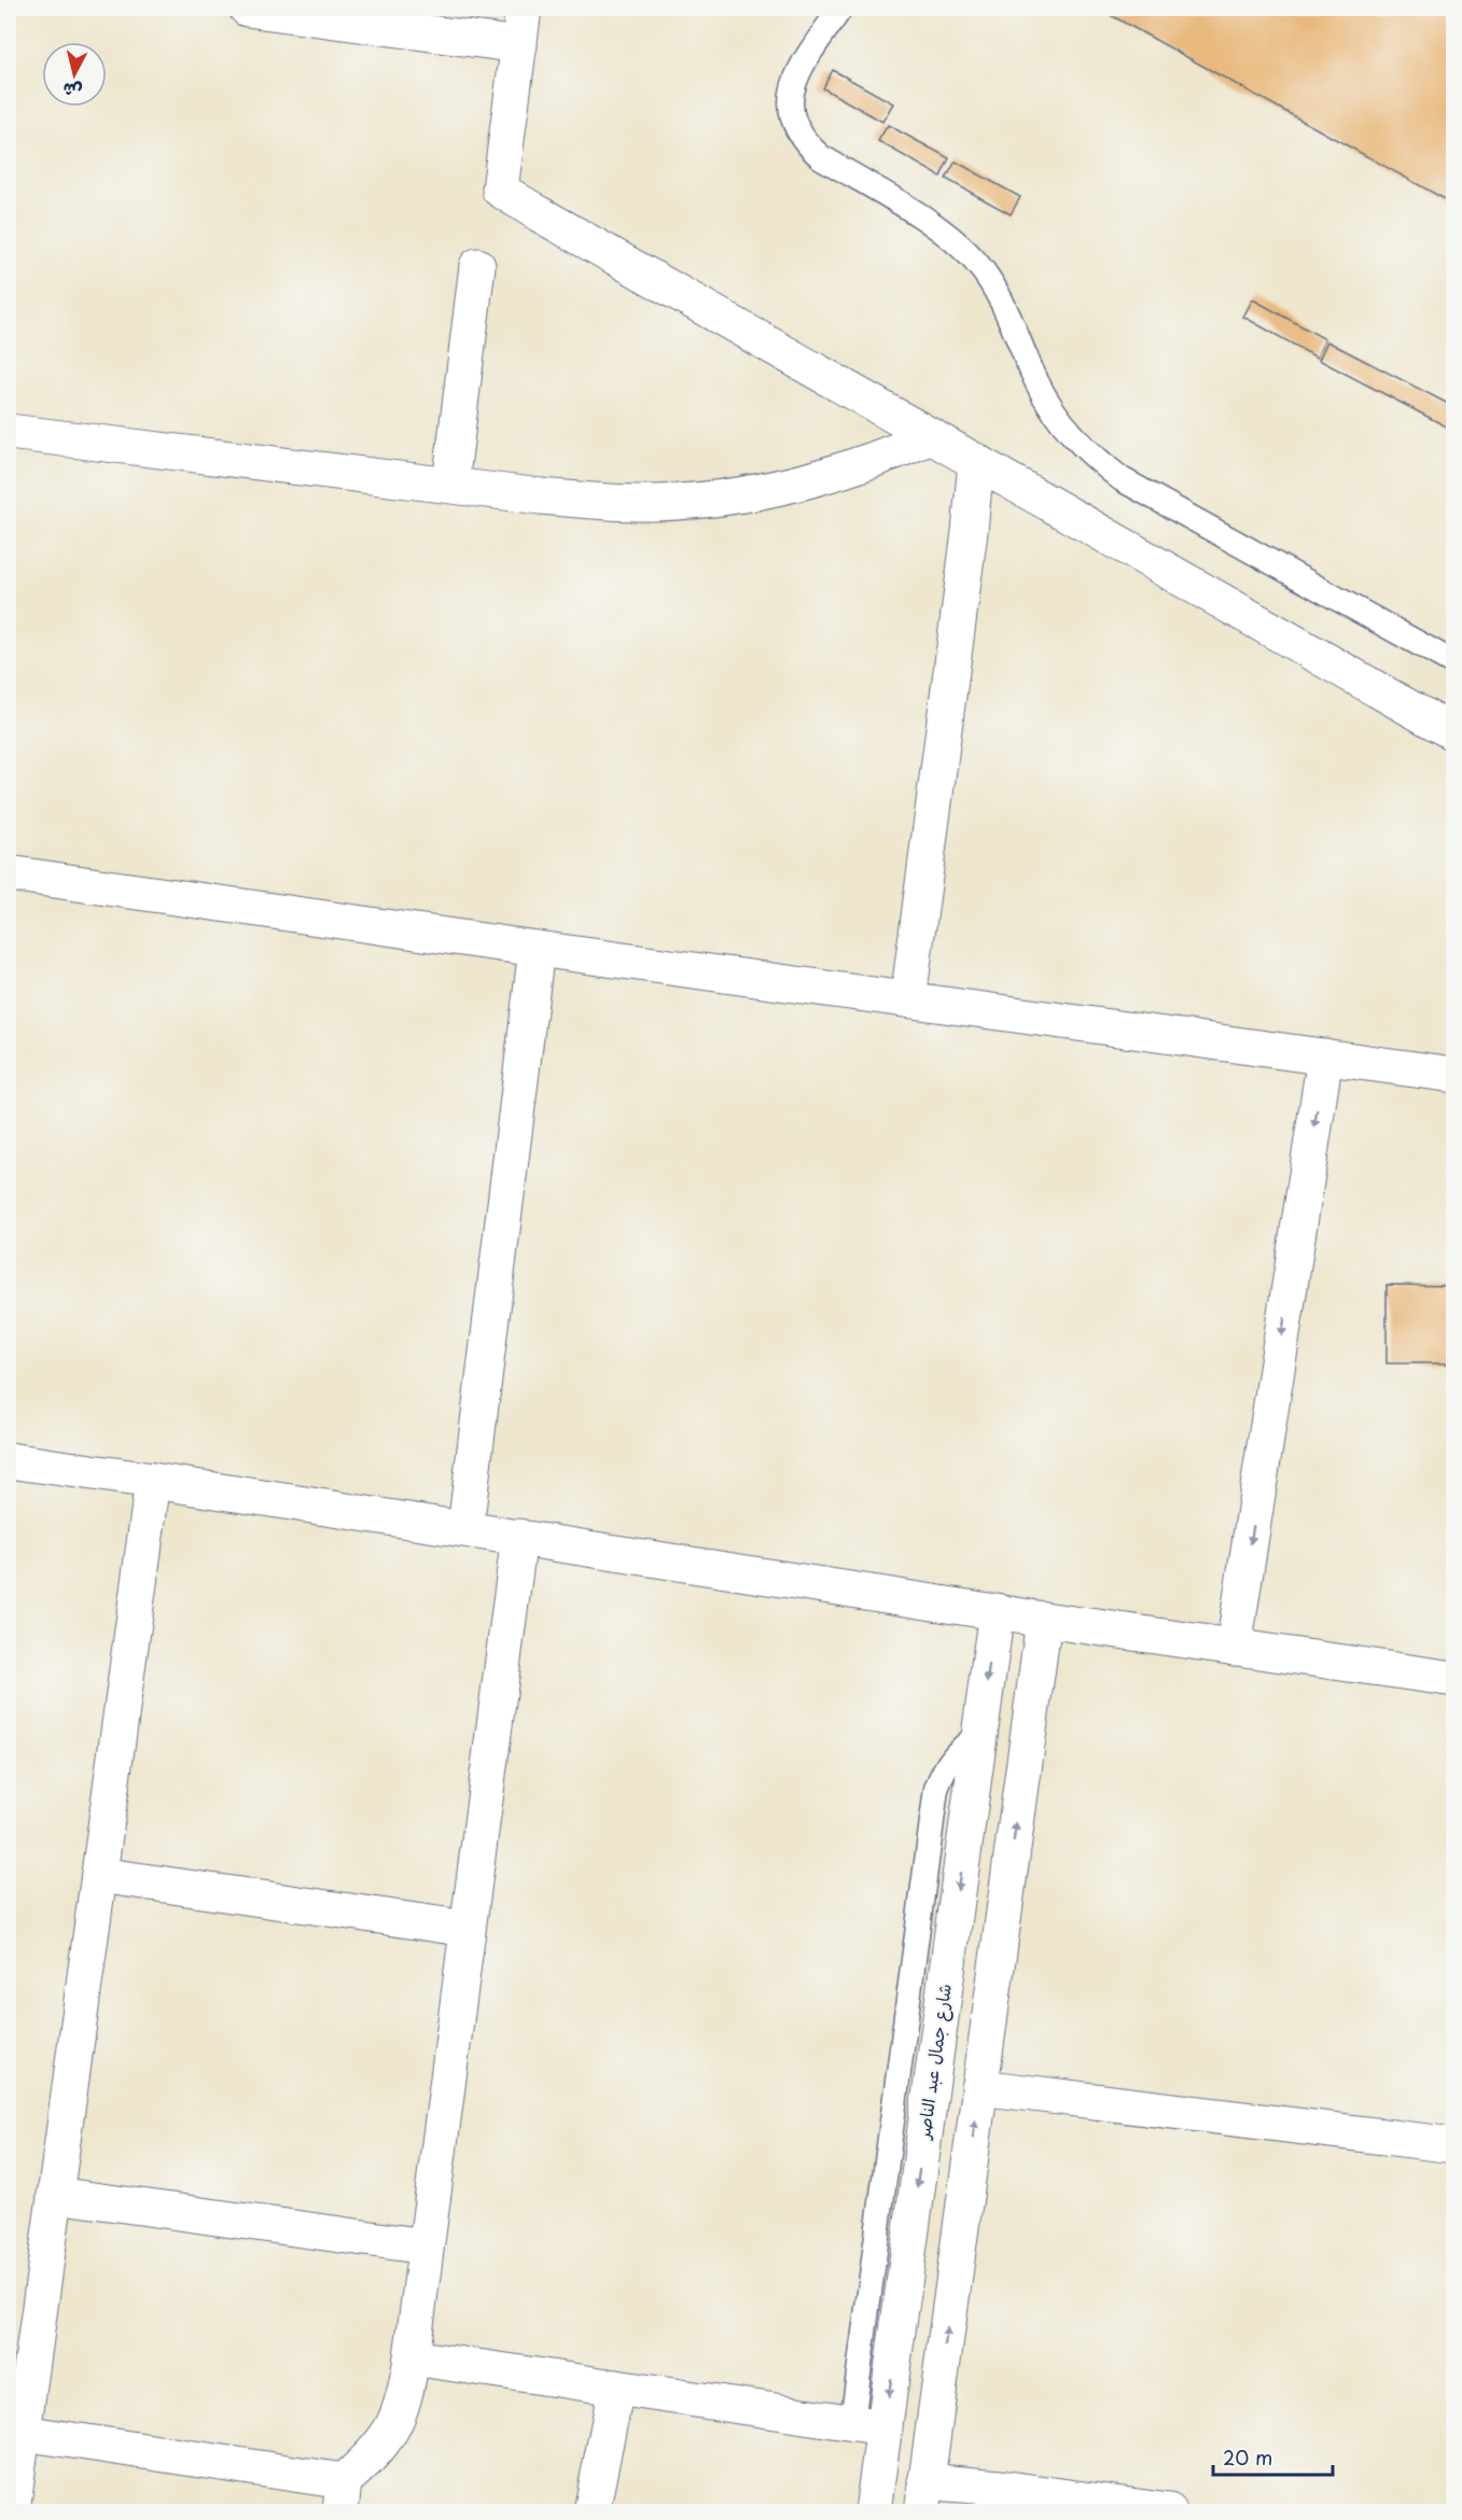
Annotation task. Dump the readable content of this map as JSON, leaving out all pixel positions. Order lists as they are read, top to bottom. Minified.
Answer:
{"streets":{"street":["شارع جمال عبد الناصر"]},"scale_bar":"20 m","north":"bottom"}
